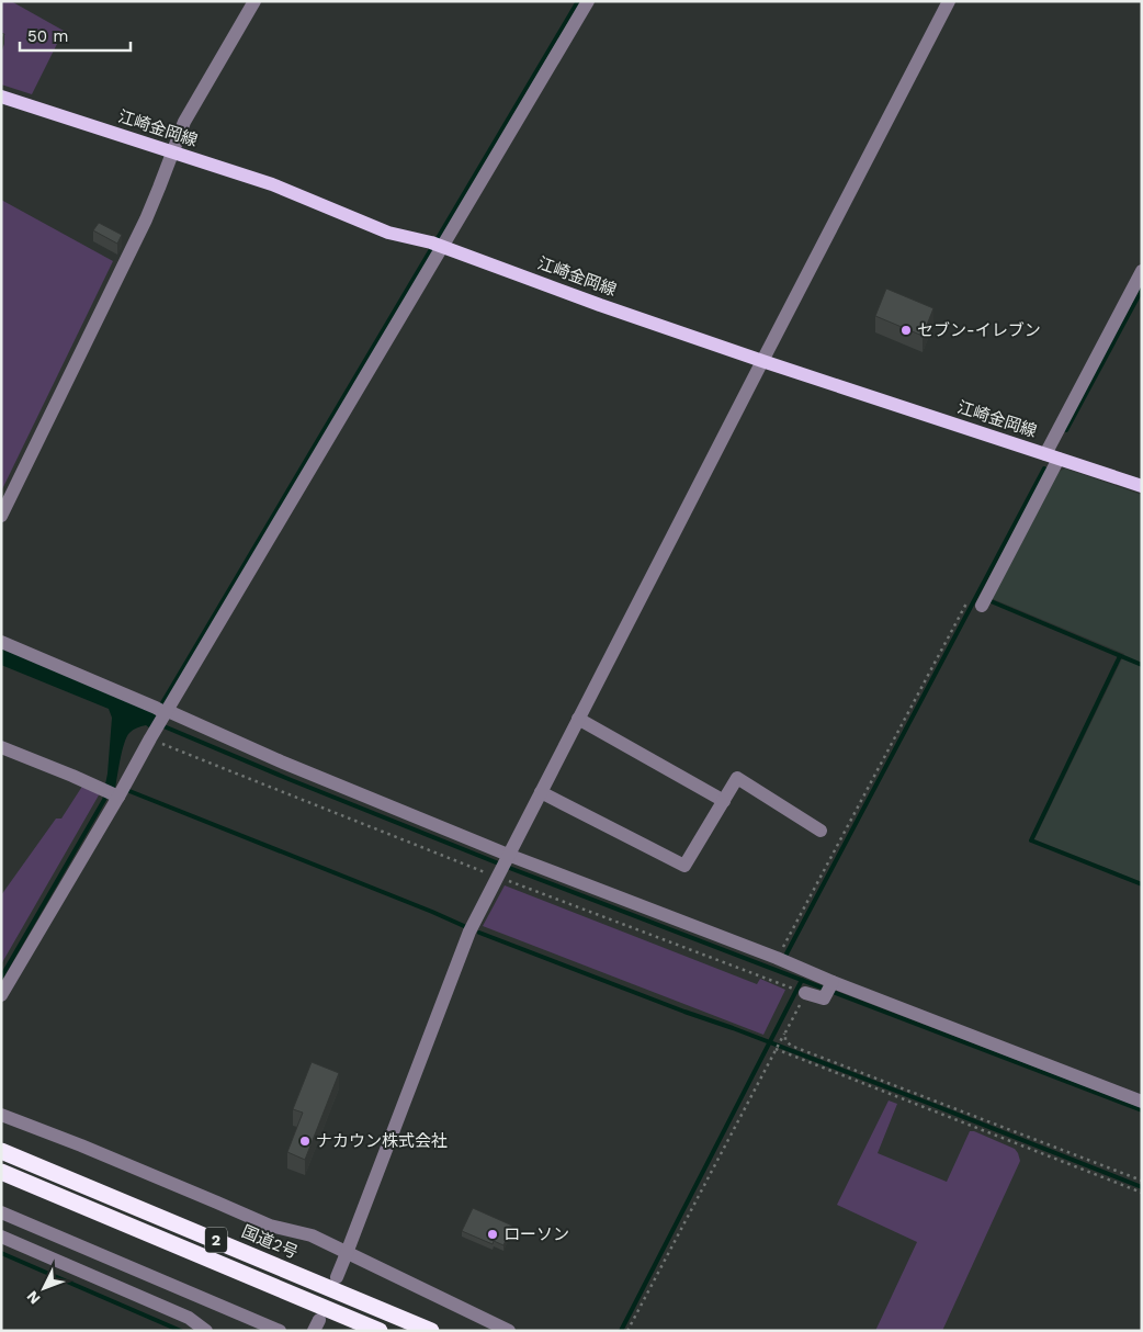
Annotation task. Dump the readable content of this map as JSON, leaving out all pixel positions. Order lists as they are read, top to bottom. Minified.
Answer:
{"streets":{"highway":["2","国道2号"],"main road":["江崎金岡線"]},"places":["セブン-イレブン","ナカウン株式会社","ローソン"],"scale_bar":"50 m","north":"bottom left"}
